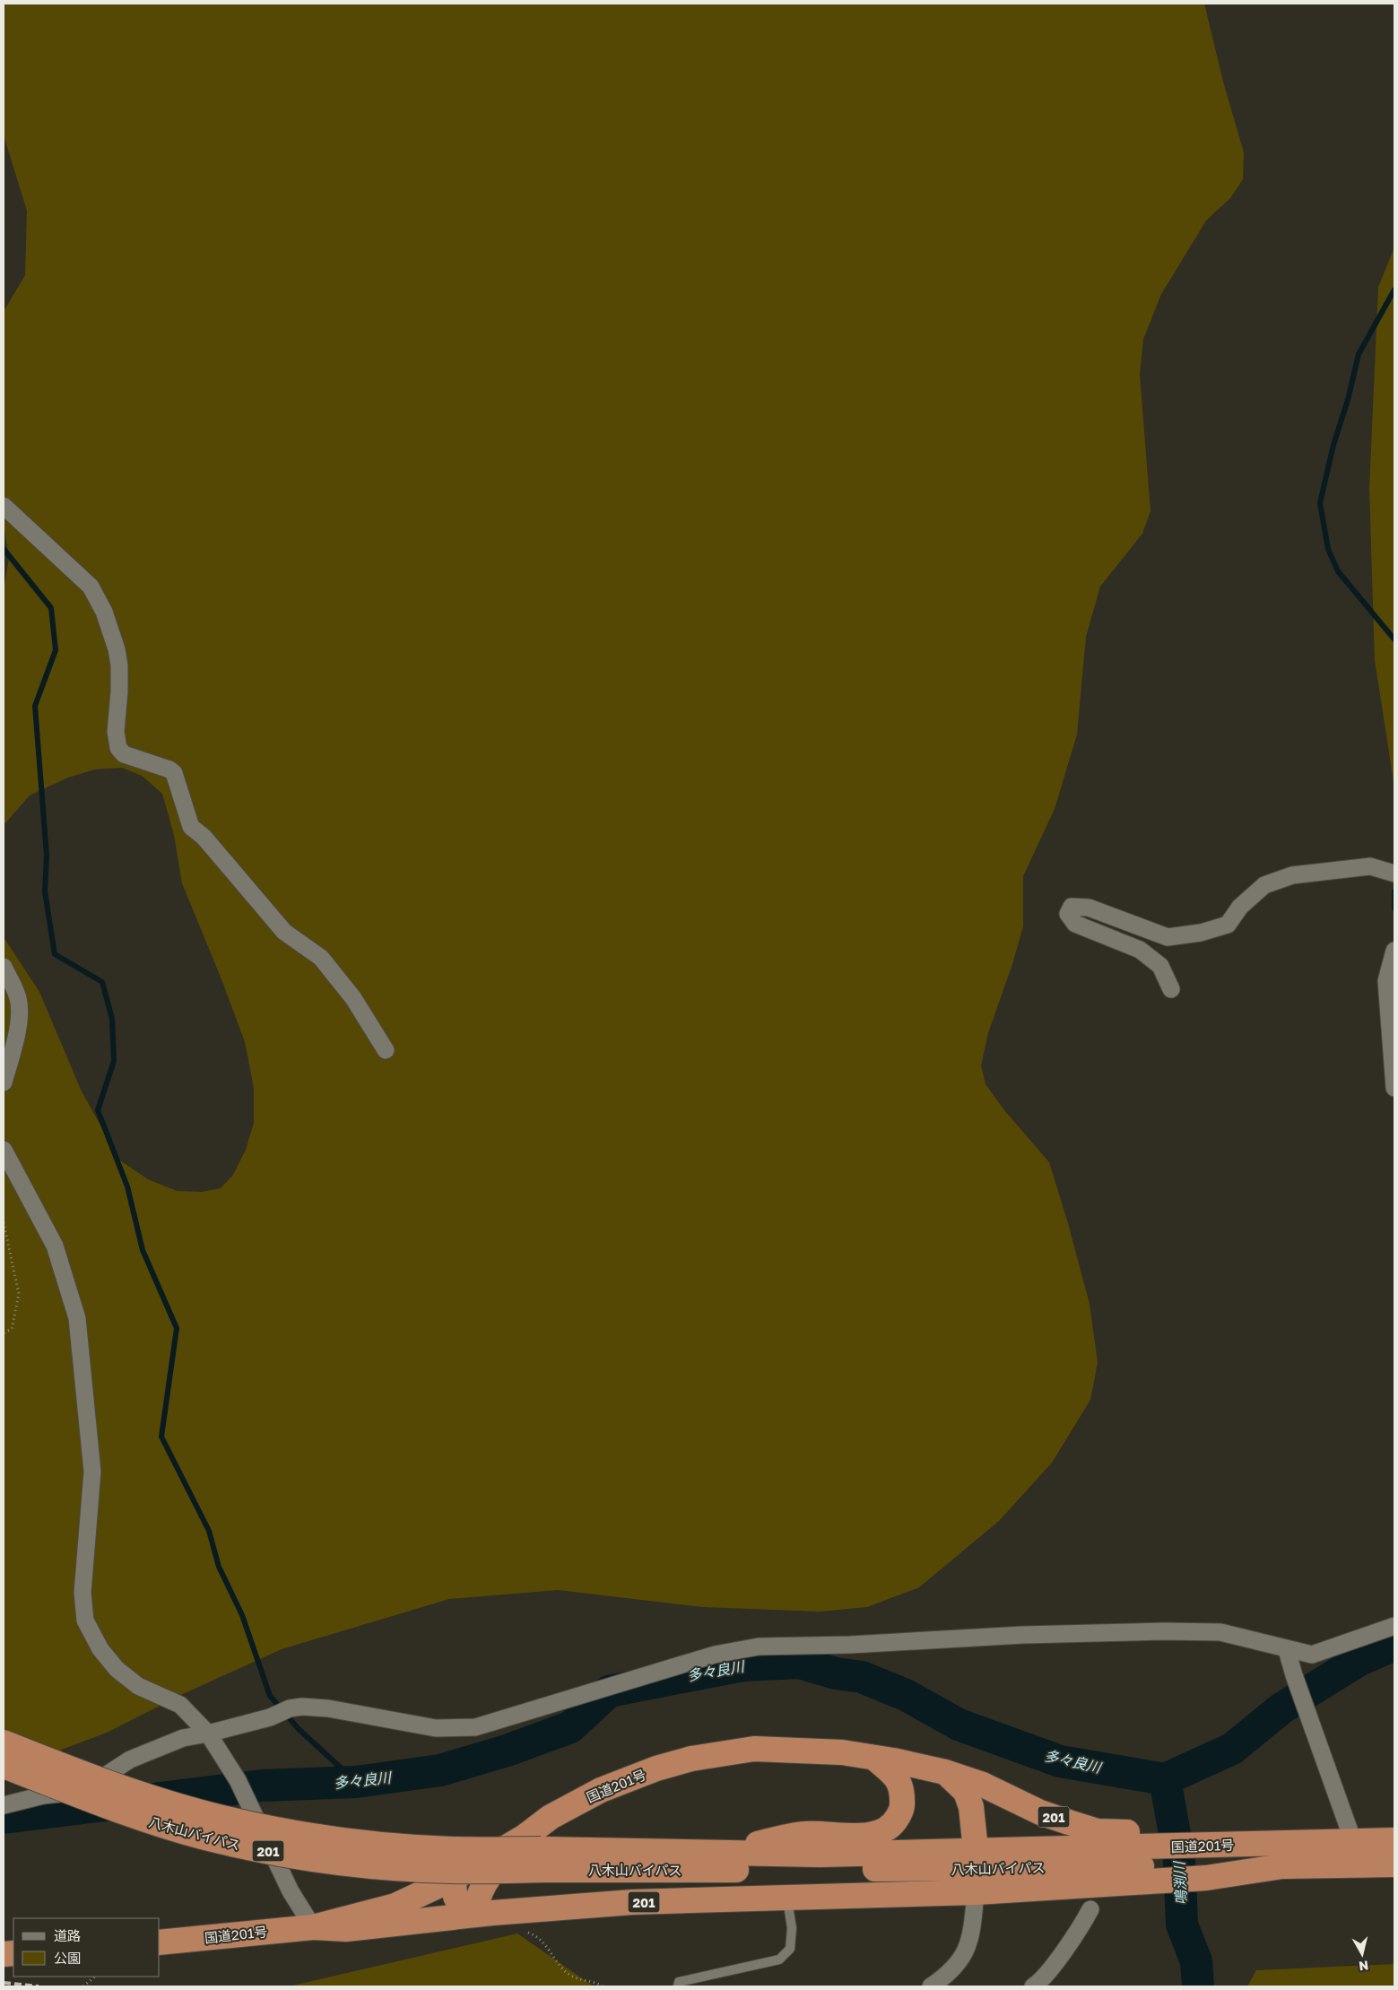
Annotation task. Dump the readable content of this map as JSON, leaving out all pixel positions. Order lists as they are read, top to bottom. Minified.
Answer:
{"streets":{"highway":["国道201号","201","八木山バイパス"]},"crossings":[["国道201号","201"],["国道201号","八木山バイパス"]],"water":["多々良川","鳴渕川"],"legend":["道路","公園"],"north":"bottom"}
